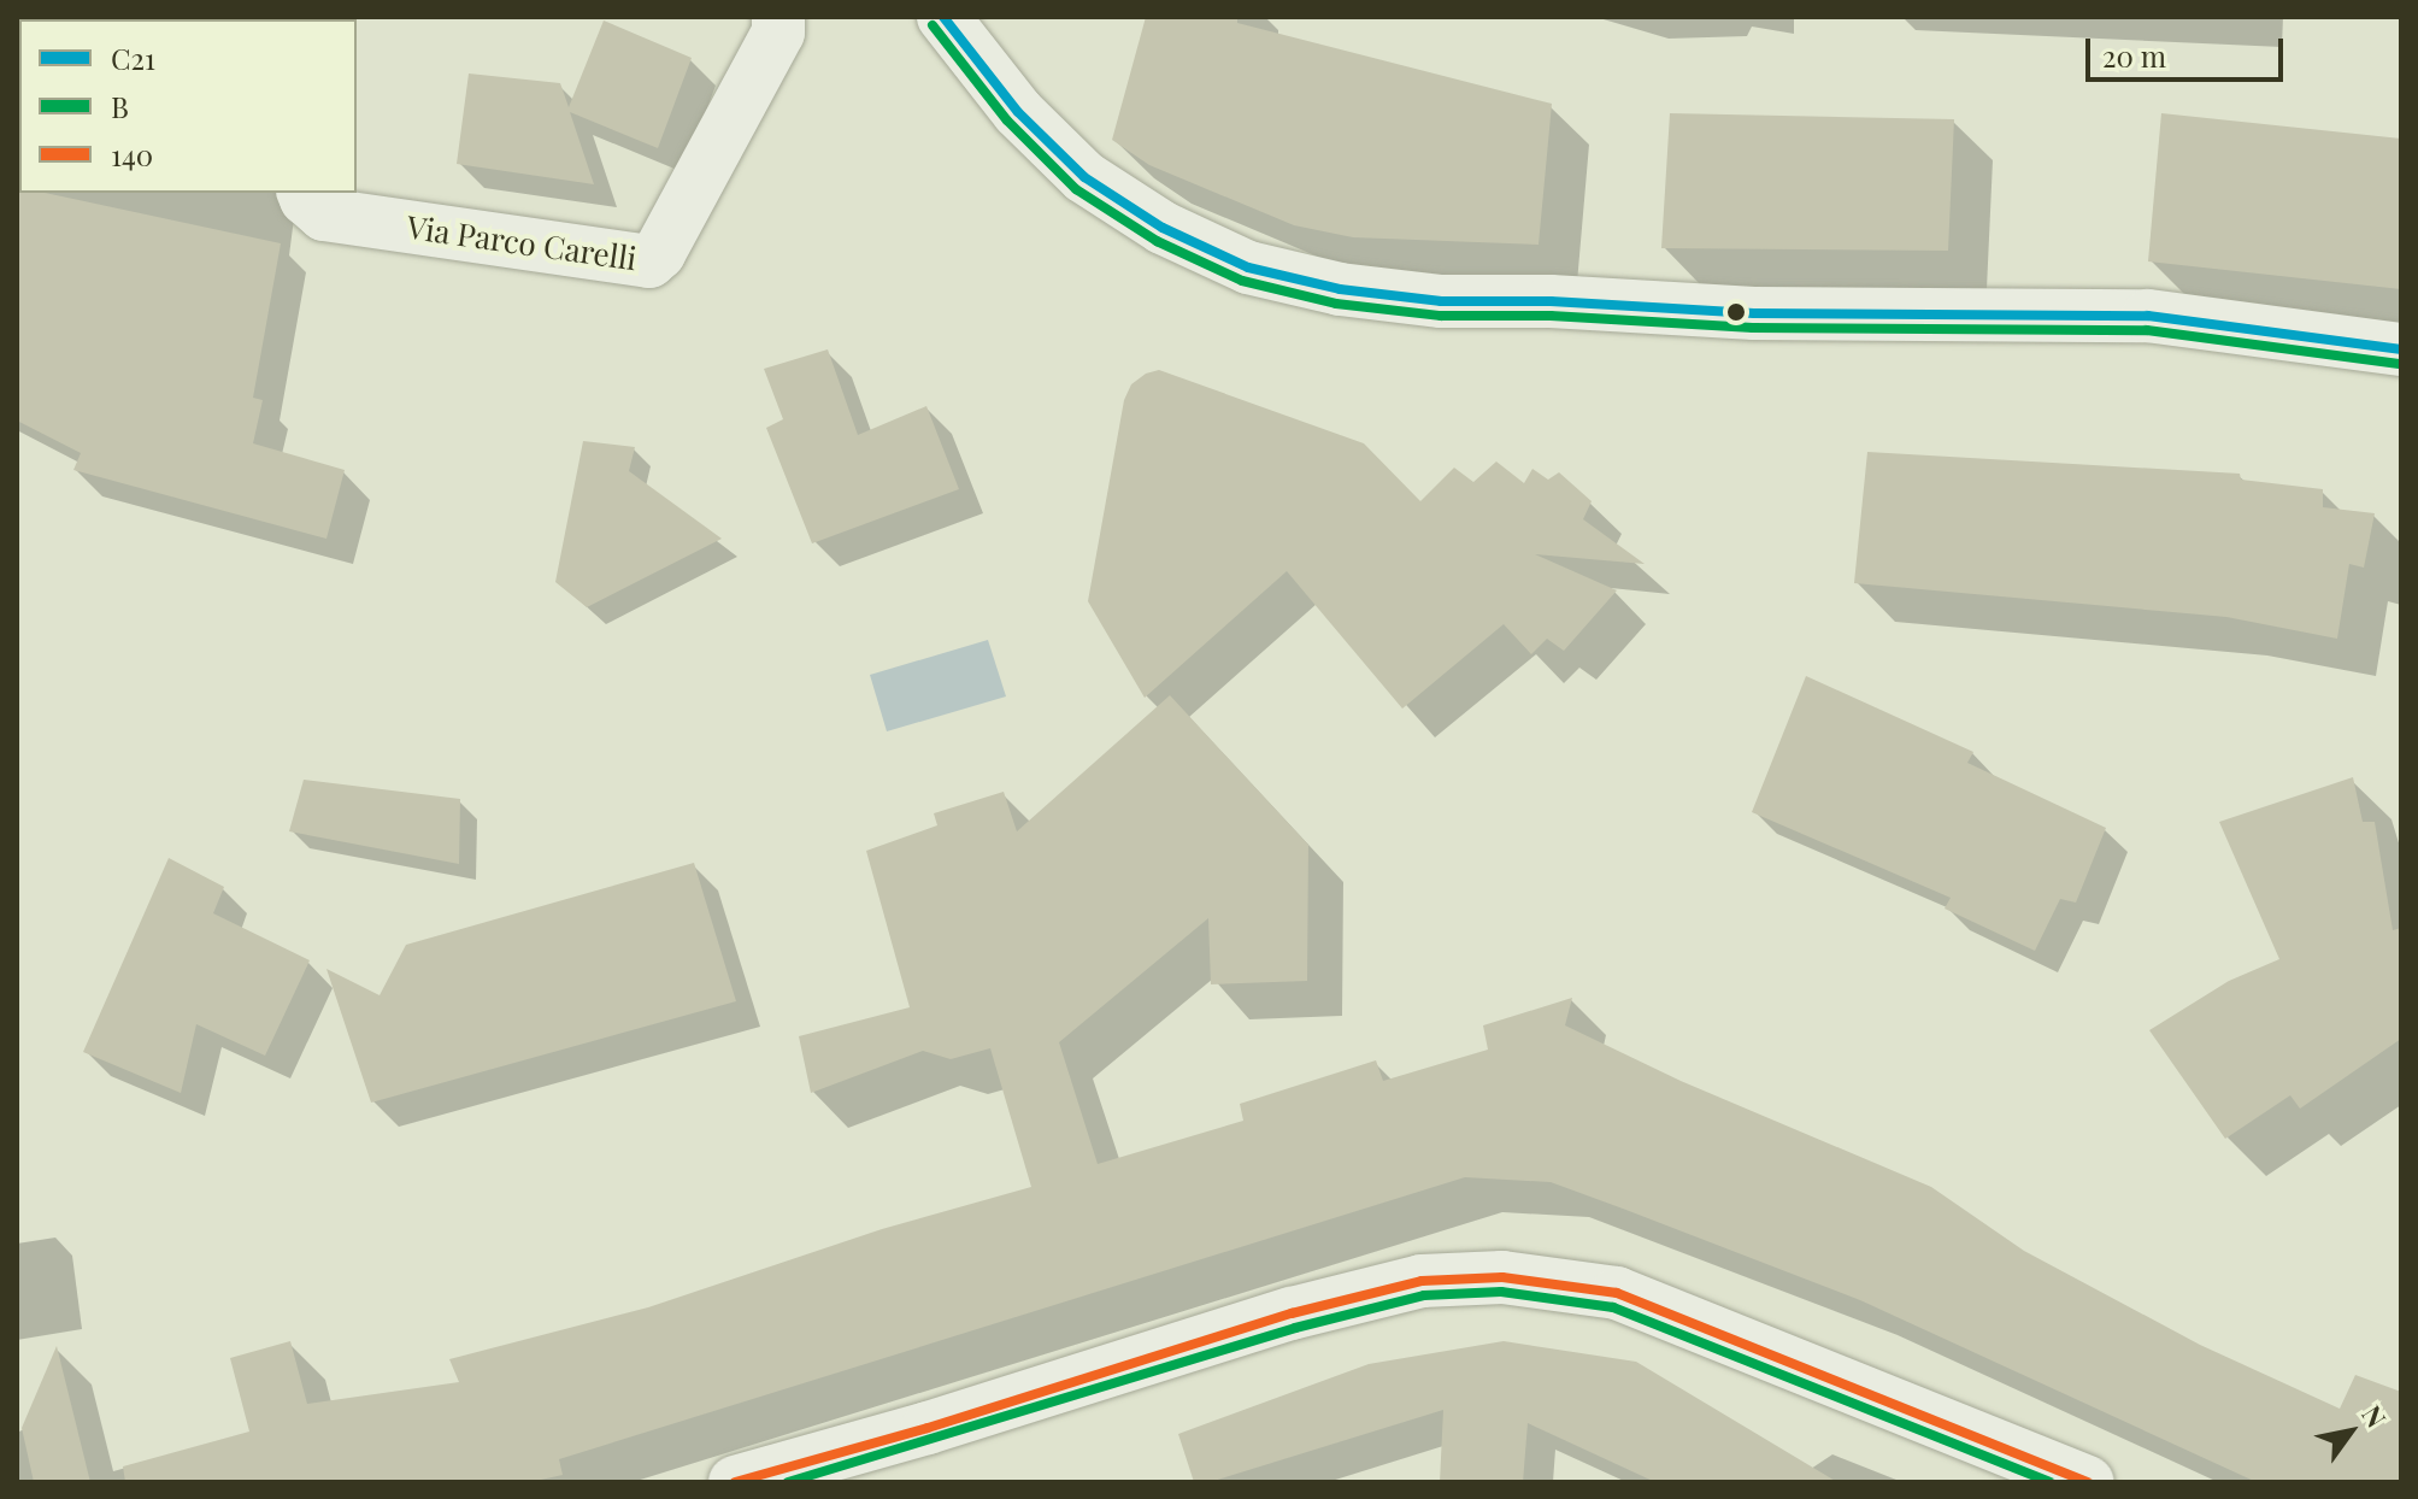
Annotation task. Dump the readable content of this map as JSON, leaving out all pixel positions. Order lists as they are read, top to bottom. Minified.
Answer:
{"streets":{"street":["Via Parco Carelli"]},"lines":["transit line C21","transit line B","transit line 140"],"legend":["C21","B","140"],"scale_bar":"20 m","north":"top right"}
